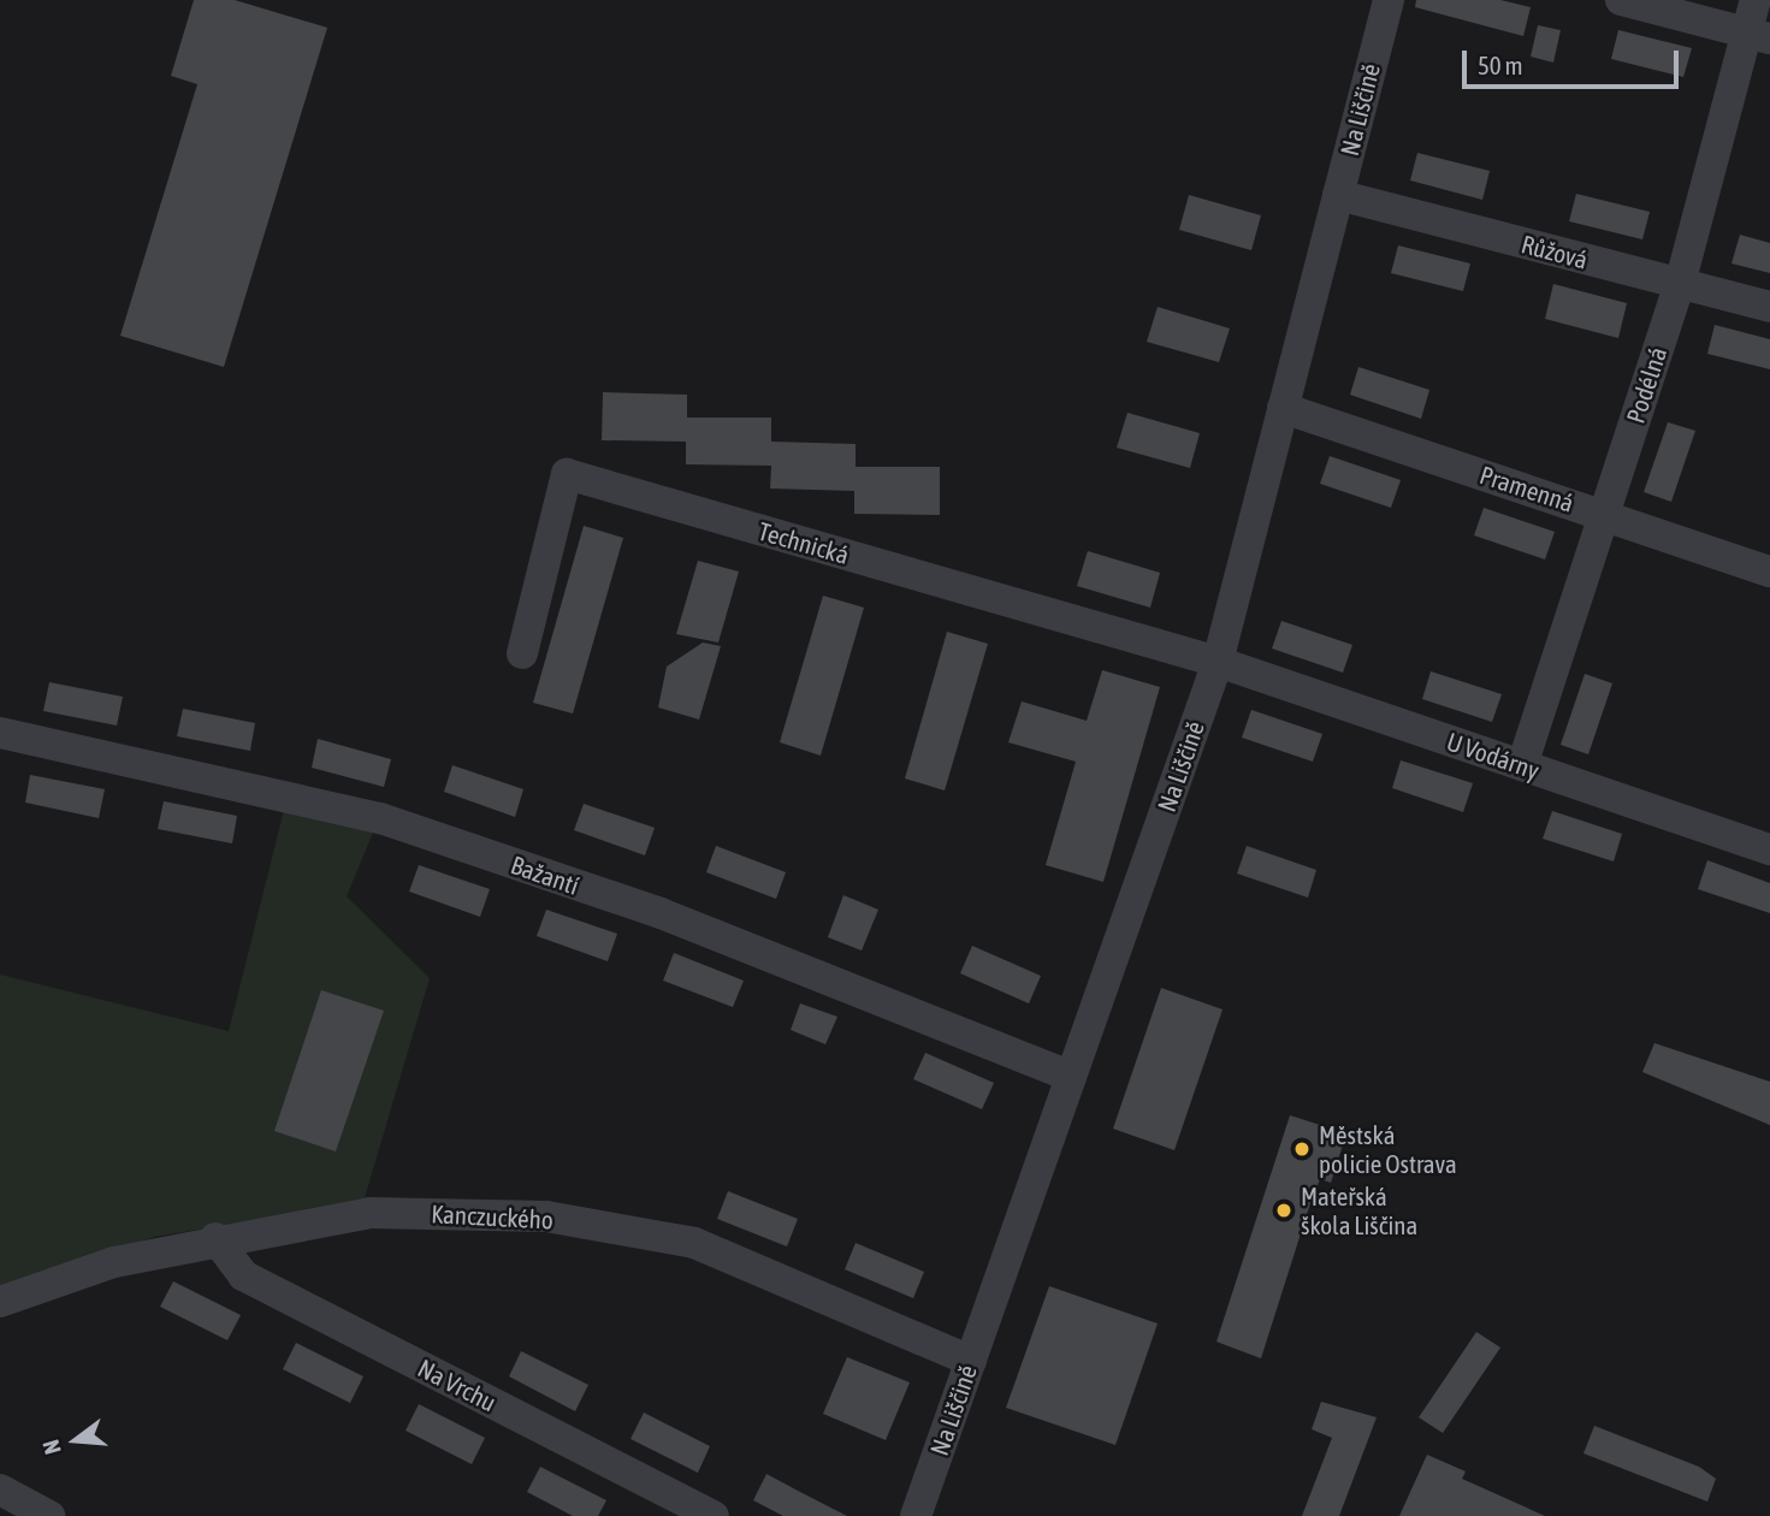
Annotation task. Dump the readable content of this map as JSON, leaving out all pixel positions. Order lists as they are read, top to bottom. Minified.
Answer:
{"streets":{"street":["Na Liščině","Růžová","Podélná","Pramenná","Technická","U Vodárny","Bažantí","Kanczuckého","Na Vrchu"]},"crossings":[["Na Liščině","Růžová"],["Na Liščině","Pramenná"],["Na Liščině","Technická"],["Na Liščině","U Vodárny"],["Na Liščině","Bažantí"],["Na Liščině","Kanczuckého"],["Růžová","Podélná"],["Podélná","Pramenná"],["Podélná","U Vodárny"],["Technická","U Vodárny"],["Kanczuckého","Na Vrchu"]],"places":["Městská policie Ostrava","Mateřská škola Liščina"],"scale_bar":"50 m","north":"left"}
